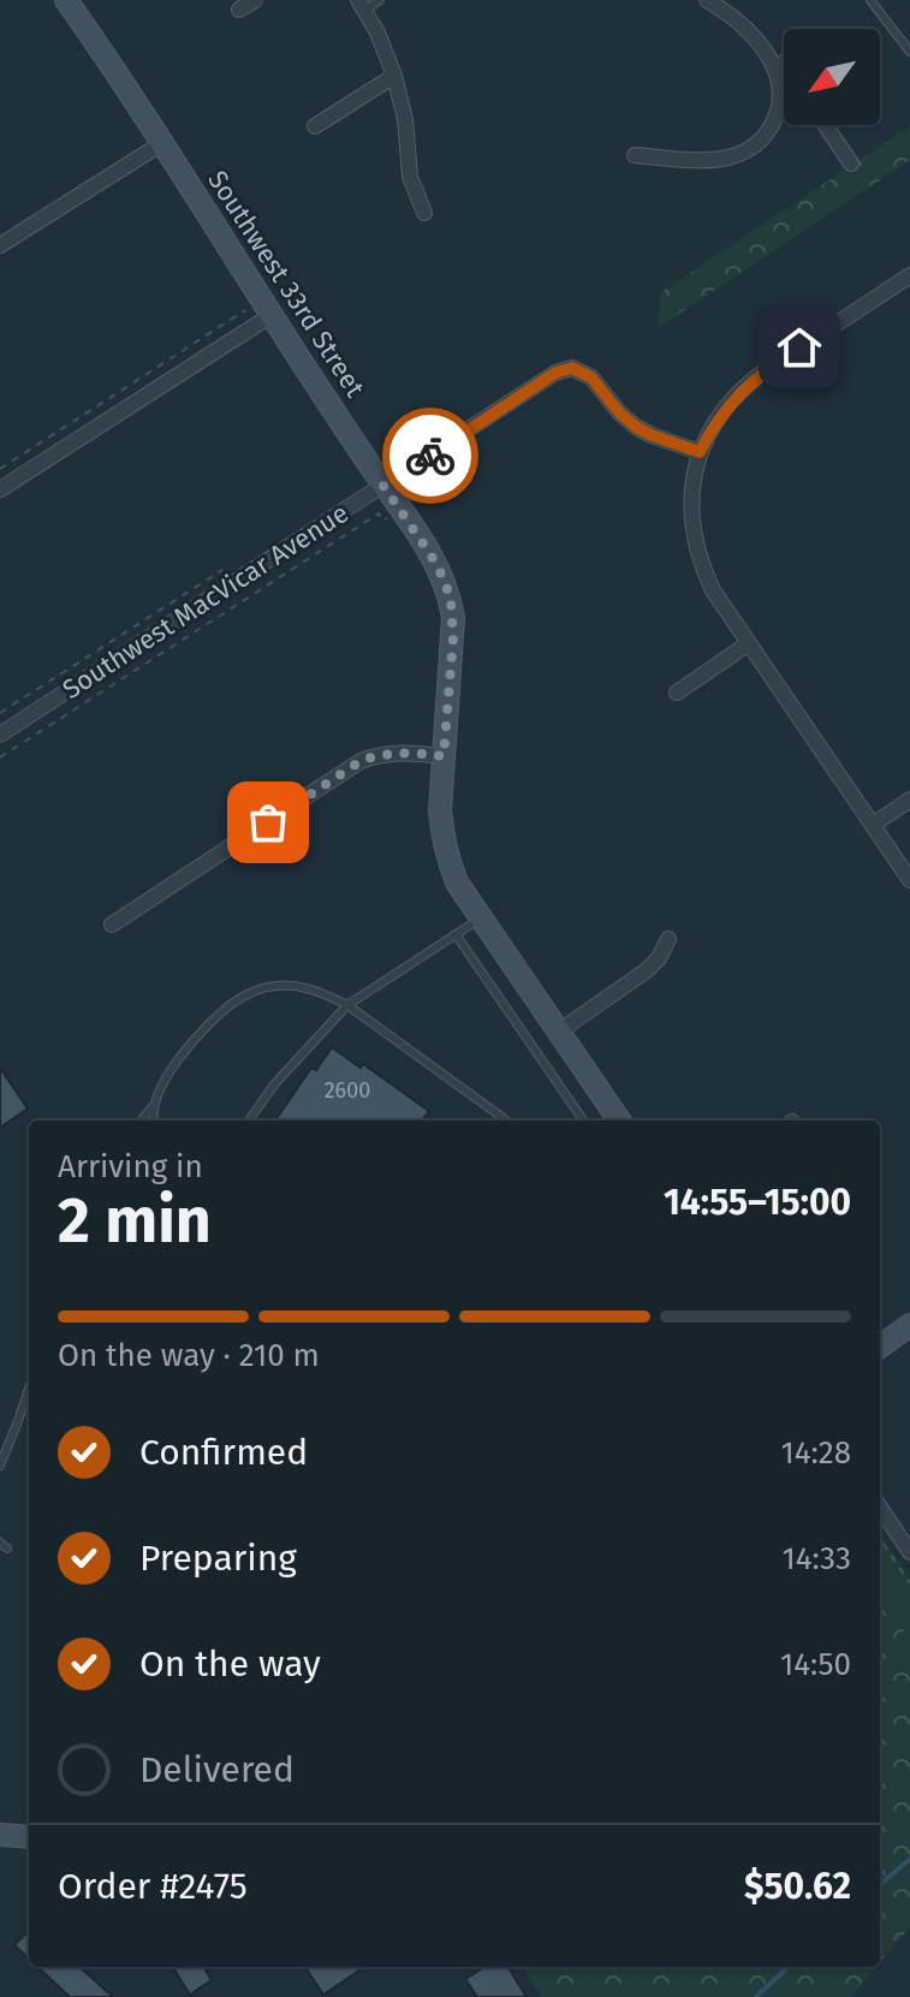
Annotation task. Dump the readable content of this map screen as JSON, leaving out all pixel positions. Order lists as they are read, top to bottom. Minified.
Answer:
{"streets":{"street":["Southwest 33rd Street","Southwest MacVicar Avenue"]},"crossings":[["Southwest 33rd Street","Southwest MacVicar Avenue"]],"house_numbers":["2600"],"north":"bottom left","page":{"heading":["2 min","Arriving in","14:55–15:00"],"panel":["Order #2475","$50.62"],"bar":"On the way · 210 m","list":[["Confirmed","14:28"],["Preparing","14:33"],["On the way","14:50"],"Delivered"]}}
